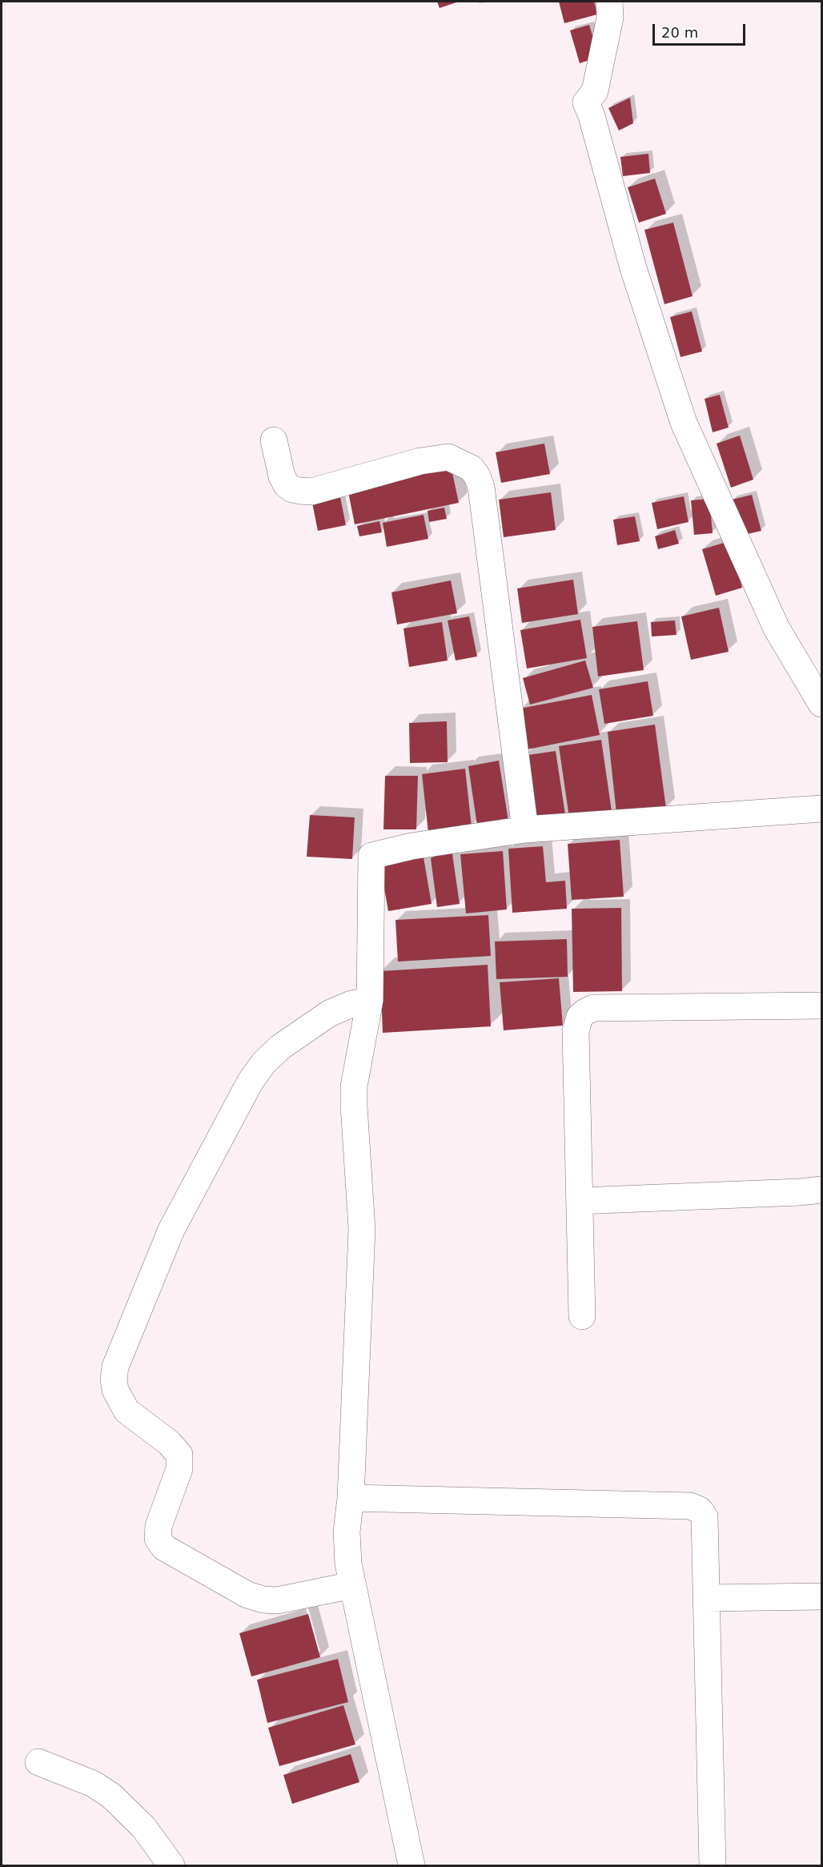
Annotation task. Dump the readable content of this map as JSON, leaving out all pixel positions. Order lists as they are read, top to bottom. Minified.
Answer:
{"scale_bar":"20 m"}
